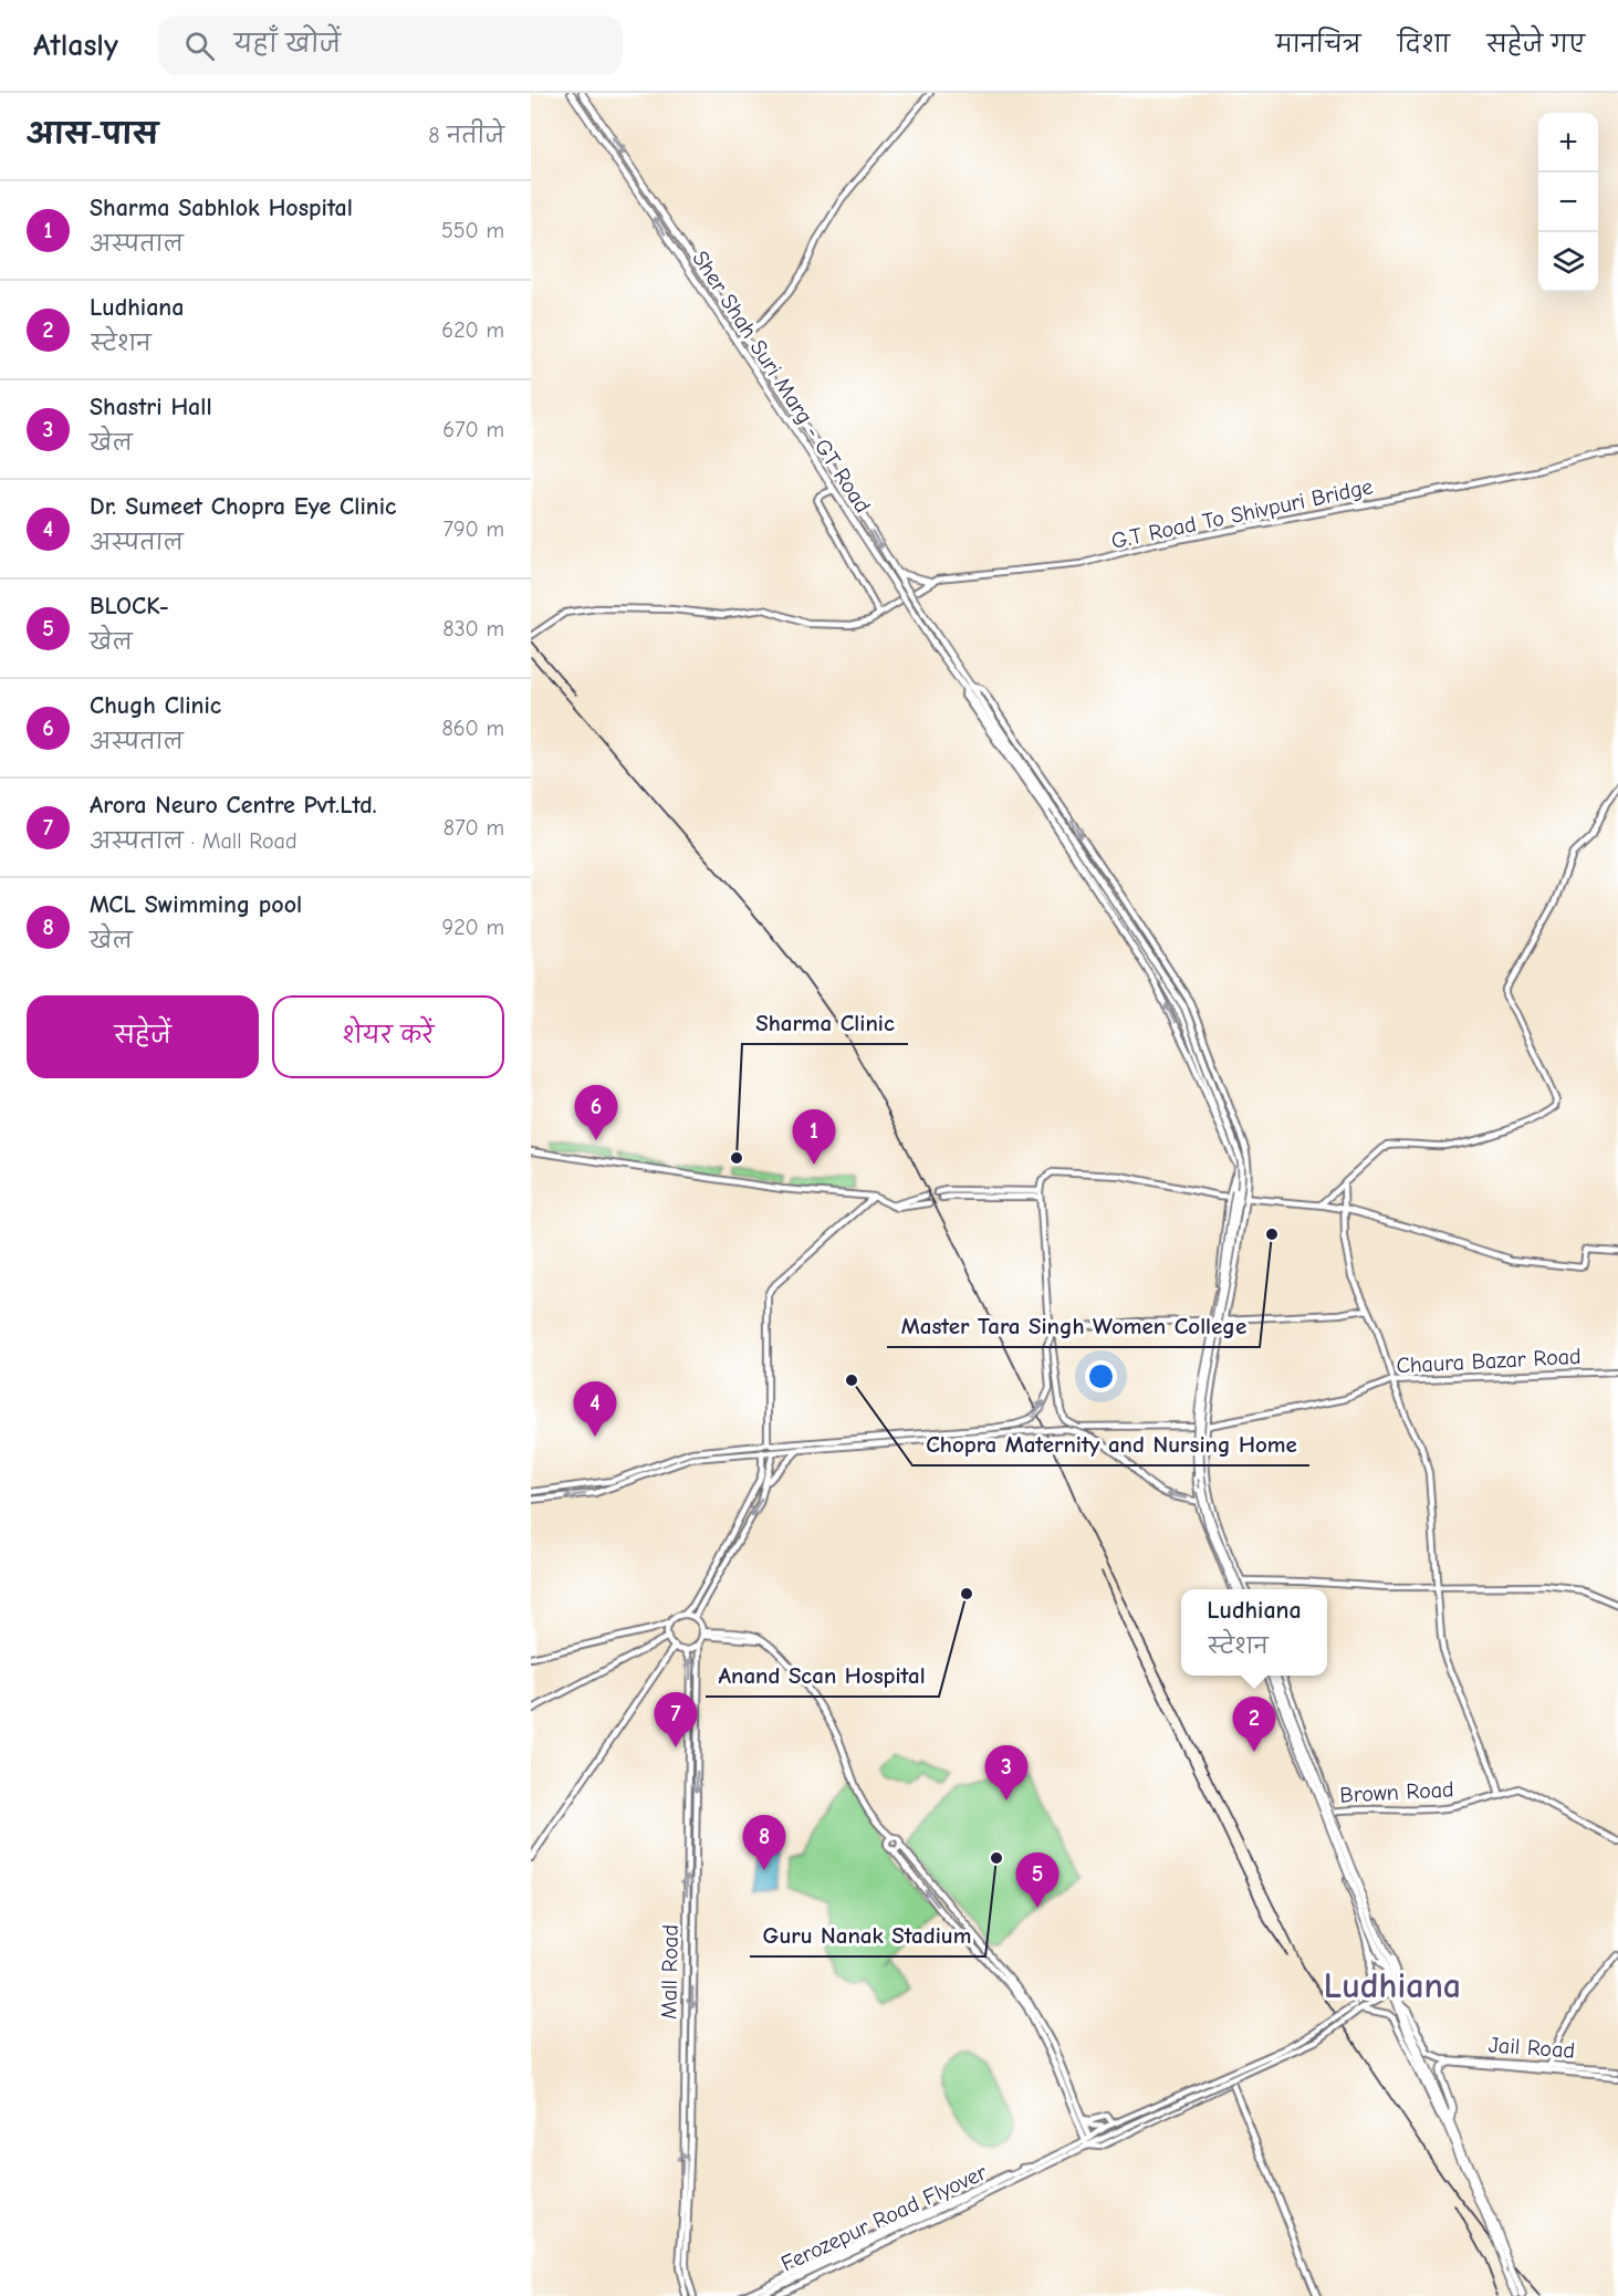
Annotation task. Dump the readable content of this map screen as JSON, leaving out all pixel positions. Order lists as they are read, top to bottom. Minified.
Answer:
{"streets":{"main road":["Sher Shah Suri Marg - GT Road","Ferozepur Road Flyover"],"street":["G.T Road To Shivpuri Bridge","Chaura Bazar Road","Brown Road","Mall Road","Jail Road"]},"districts":["Ludhiana"],"places":["Sharma Clinic","Master Tara Singh Women College","Chopra Maternity and Nursing Home","Anand Scan Hospital","Guru Nanak Stadium"],"page":{"header":"Atlasly","search":"यहाँ खोजें","nav":["मानचित्र","दिशा","सहेजे गए"],"heading":["आस-पास","8 नतीजे"],"map_buttons":["+","−"],"list":[{"mark":"1","name":"Sharma Sabhlok Hospital","note":"अस्पताल","value":"550 m"},{"mark":"2","name":"Ludhiana","note":"स्टेशन","value":"620 m"},{"mark":"3","name":"Shastri Hall","note":"खेल","value":"670 m"},{"mark":"4","name":"Dr. Sumeet Chopra Eye Clinic","note":"अस्पताल","value":"790 m"},{"mark":"5","name":"BLOCK-","note":"खेल","value":"830 m"},{"mark":"6","name":"Chugh Clinic","note":"अस्पताल","value":"860 m"},{"mark":"7","name":"Arora Neuro Centre Pvt.Ltd.","note":"अस्पताल · Mall Road","value":"870 m"},{"mark":"8","name":"MCL Swimming pool","note":"खेल","value":"920 m"}],"buttons":["सहेजें","शेयर करें"],"pins":["6","1","4","7","2","3","8","5"],"popup":["Ludhiana","स्टेशन"]}}
